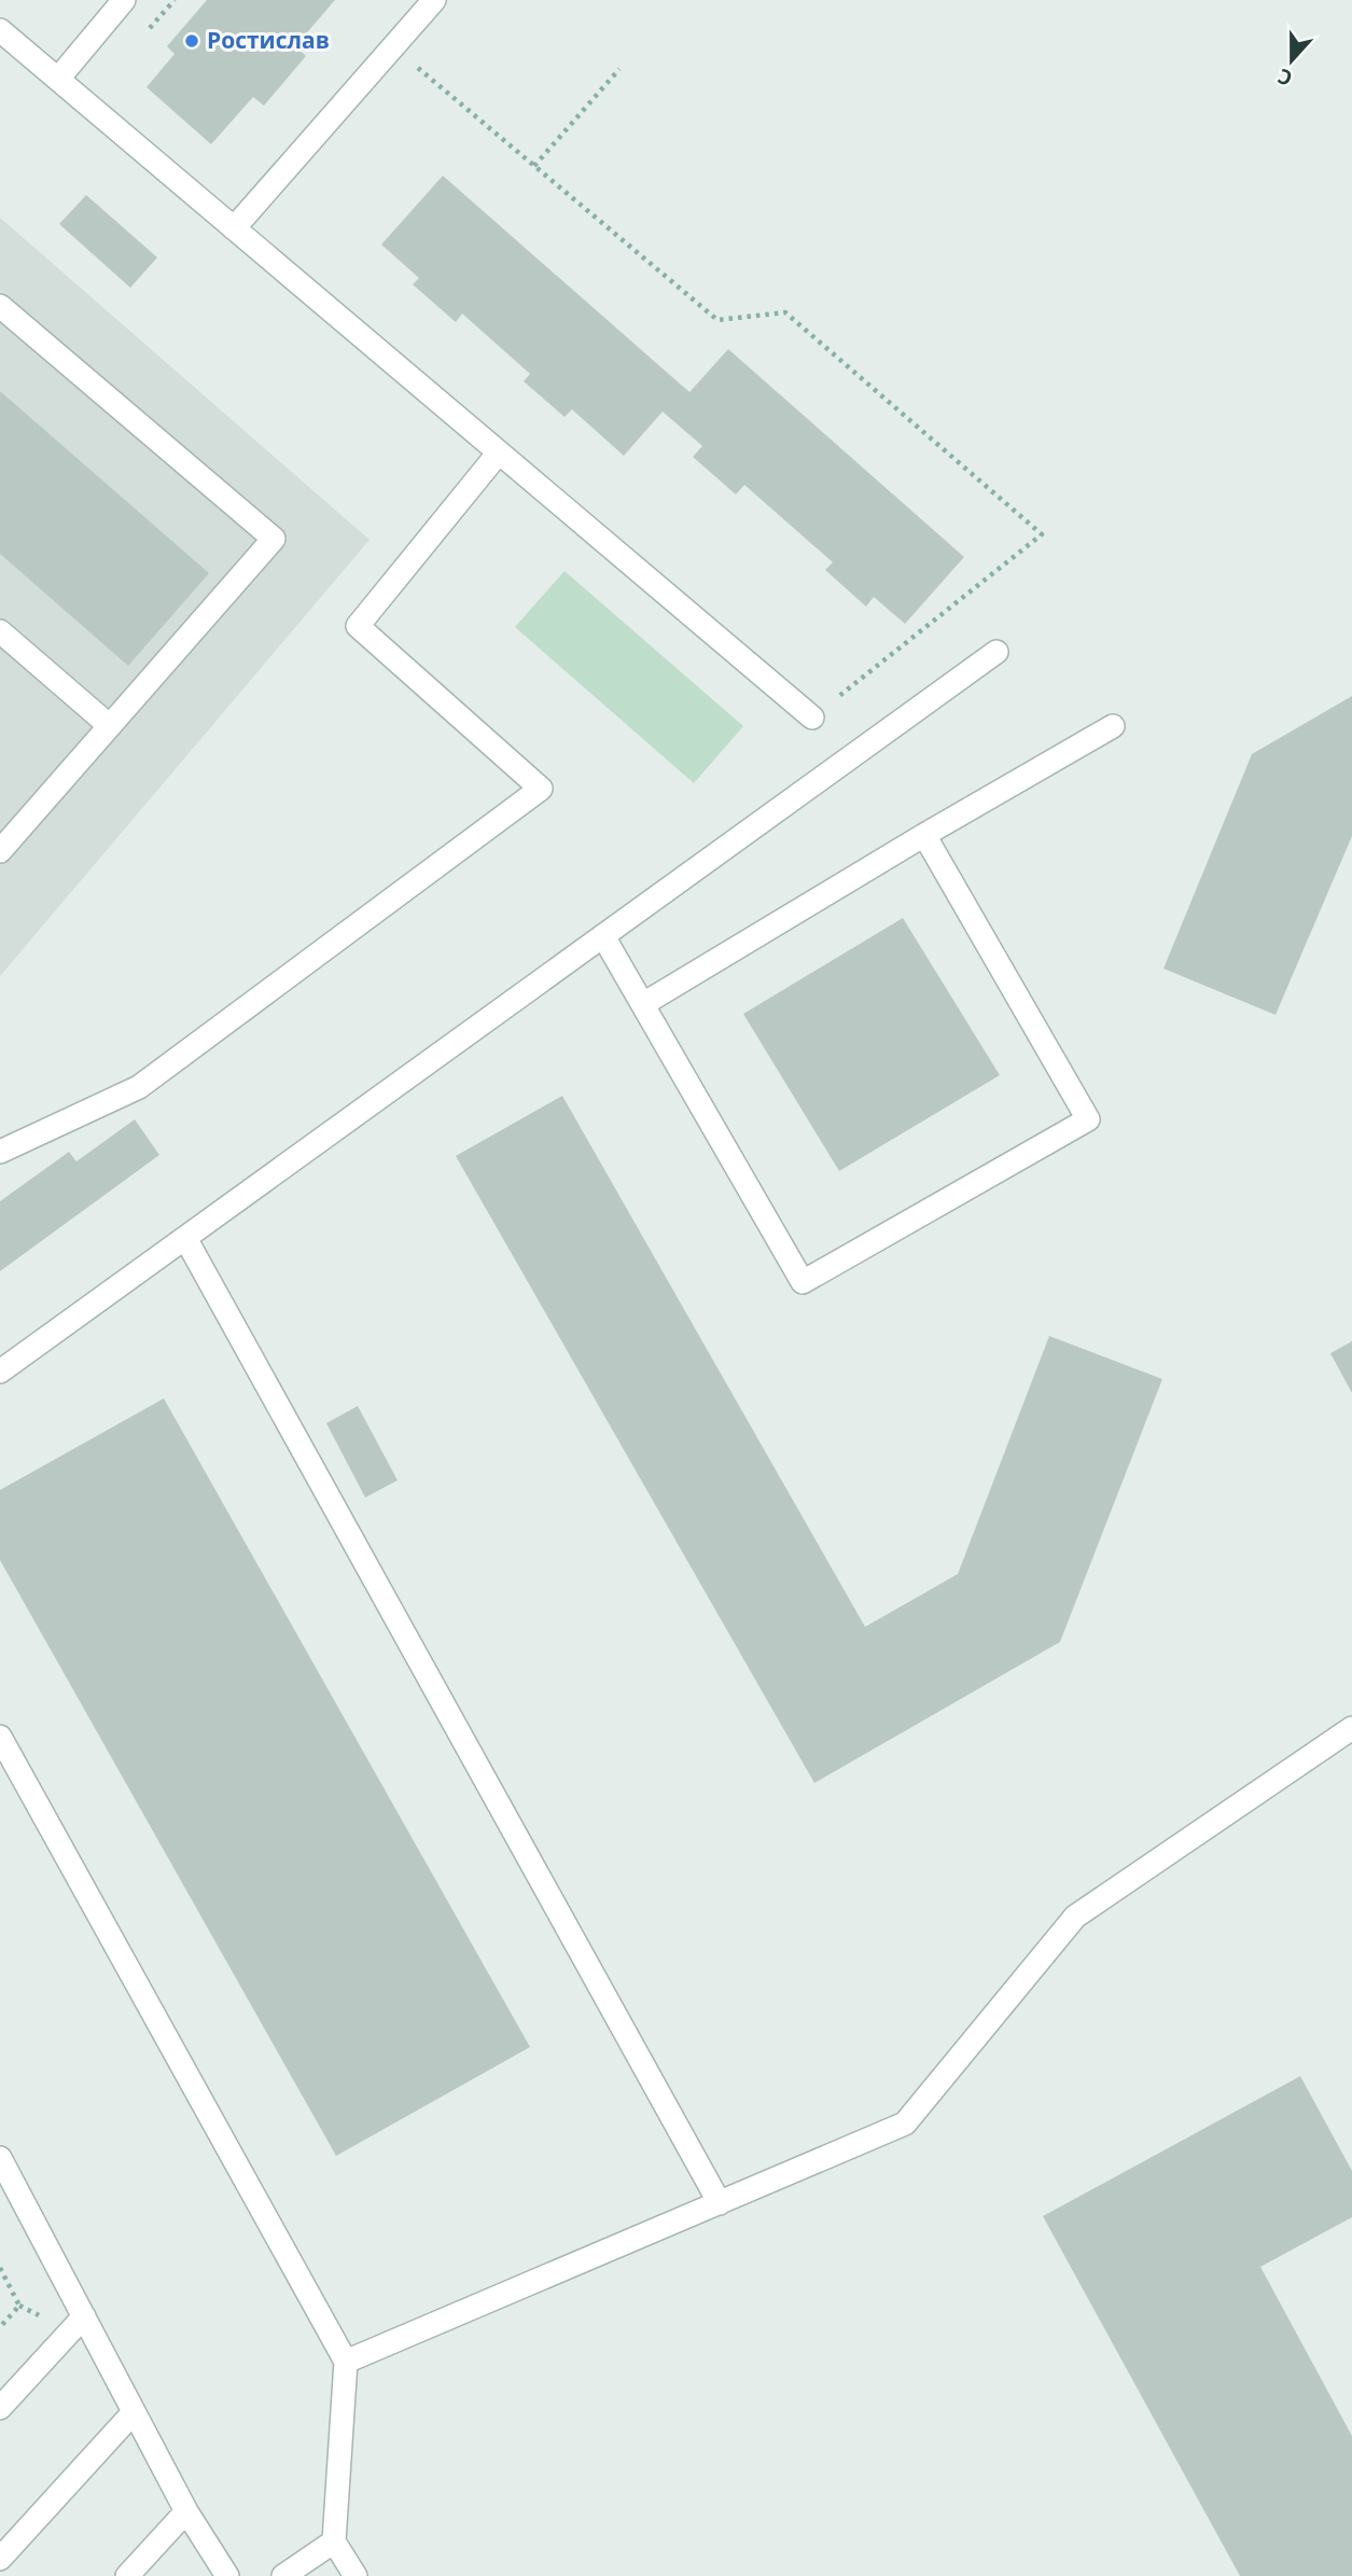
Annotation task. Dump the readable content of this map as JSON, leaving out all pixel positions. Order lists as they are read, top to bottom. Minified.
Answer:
{"places":["Ростислав"],"north":"bottom"}
